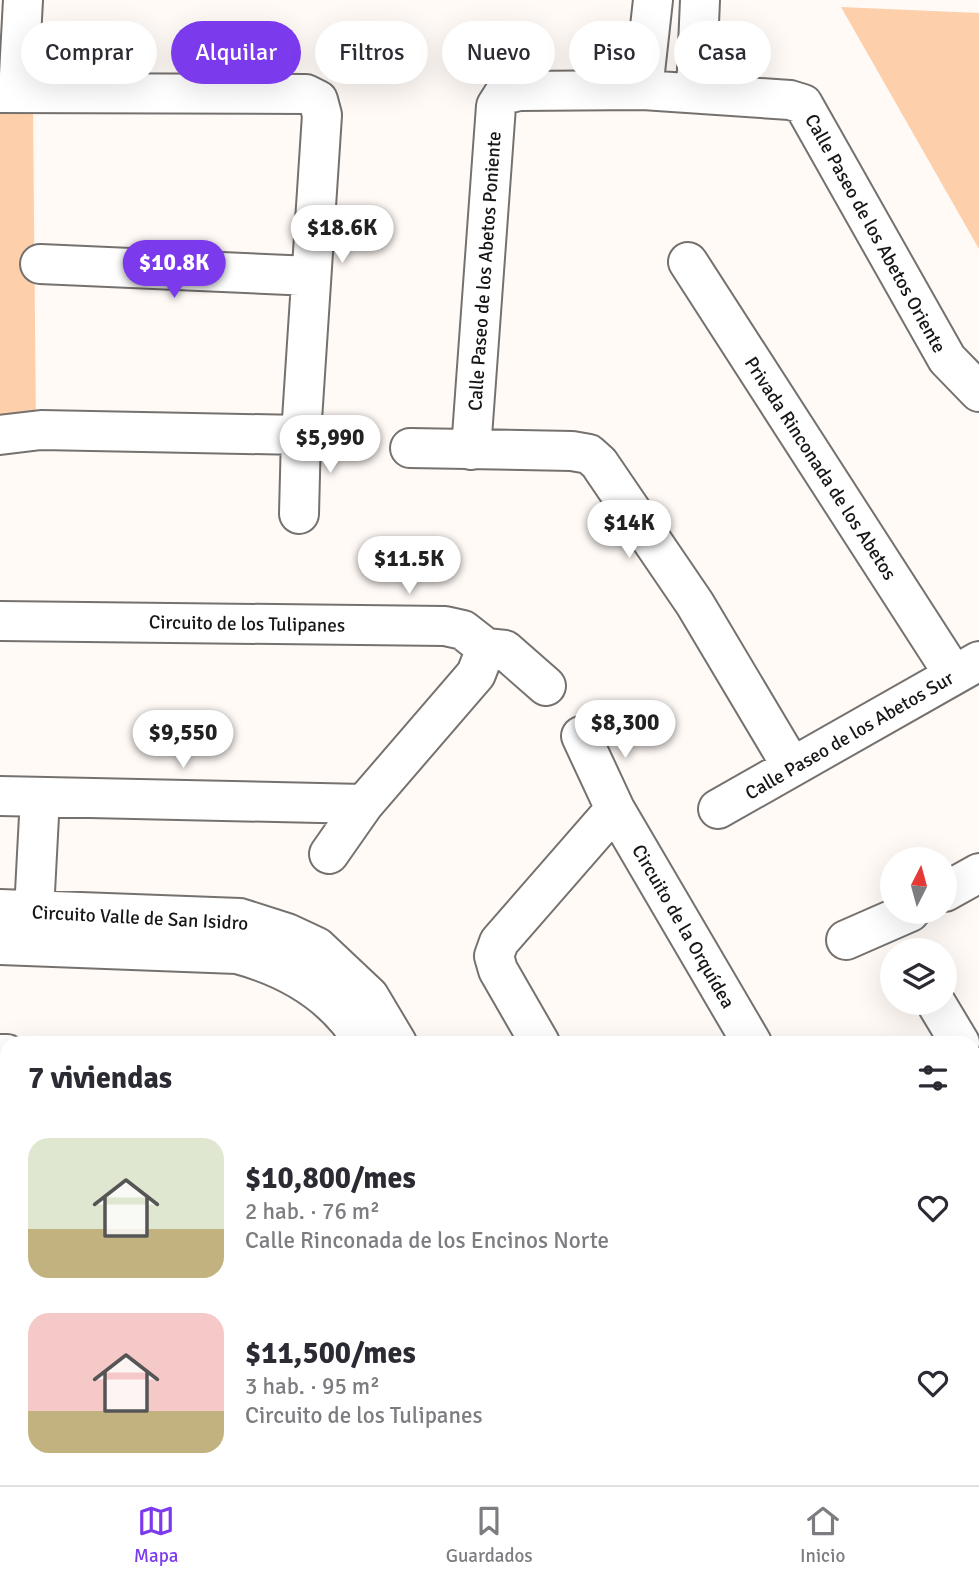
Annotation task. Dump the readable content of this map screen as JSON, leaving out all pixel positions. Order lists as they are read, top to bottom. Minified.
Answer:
{"streets":{"street":["Calle Paseo de los Abetos Oriente","Calle Paseo de los Abetos Poniente","Privada Rinconada de los Abetos","Circuito de los Tulipanes","Calle Paseo de los Abetos Sur","Circuito Valle de San Isidro","Circuito de la Orquídea"]},"crossings":[["Privada Rinconada de los Abetos","Calle Paseo de los Abetos Sur"]],"north":"top","page":{"chip":["Comprar","Alquilar","Filtros","Nuevo","Piso","Casa"],"price":["$18.6K","$10.8K","$5,990","$14K","$11.5K","$8,300","$9,550"],"heading":"7 viviendas","list":[{"name":"$10,800/mes","note":"2 hab. · 76 m² · Calle Rinconada de los Encinos Norte"},{"name":"$11,500/mes","note":"3 hab. · 95 m² · Circuito de los Tulipanes"}],"tabs":["Mapa","Guardados","Inicio"]}}
